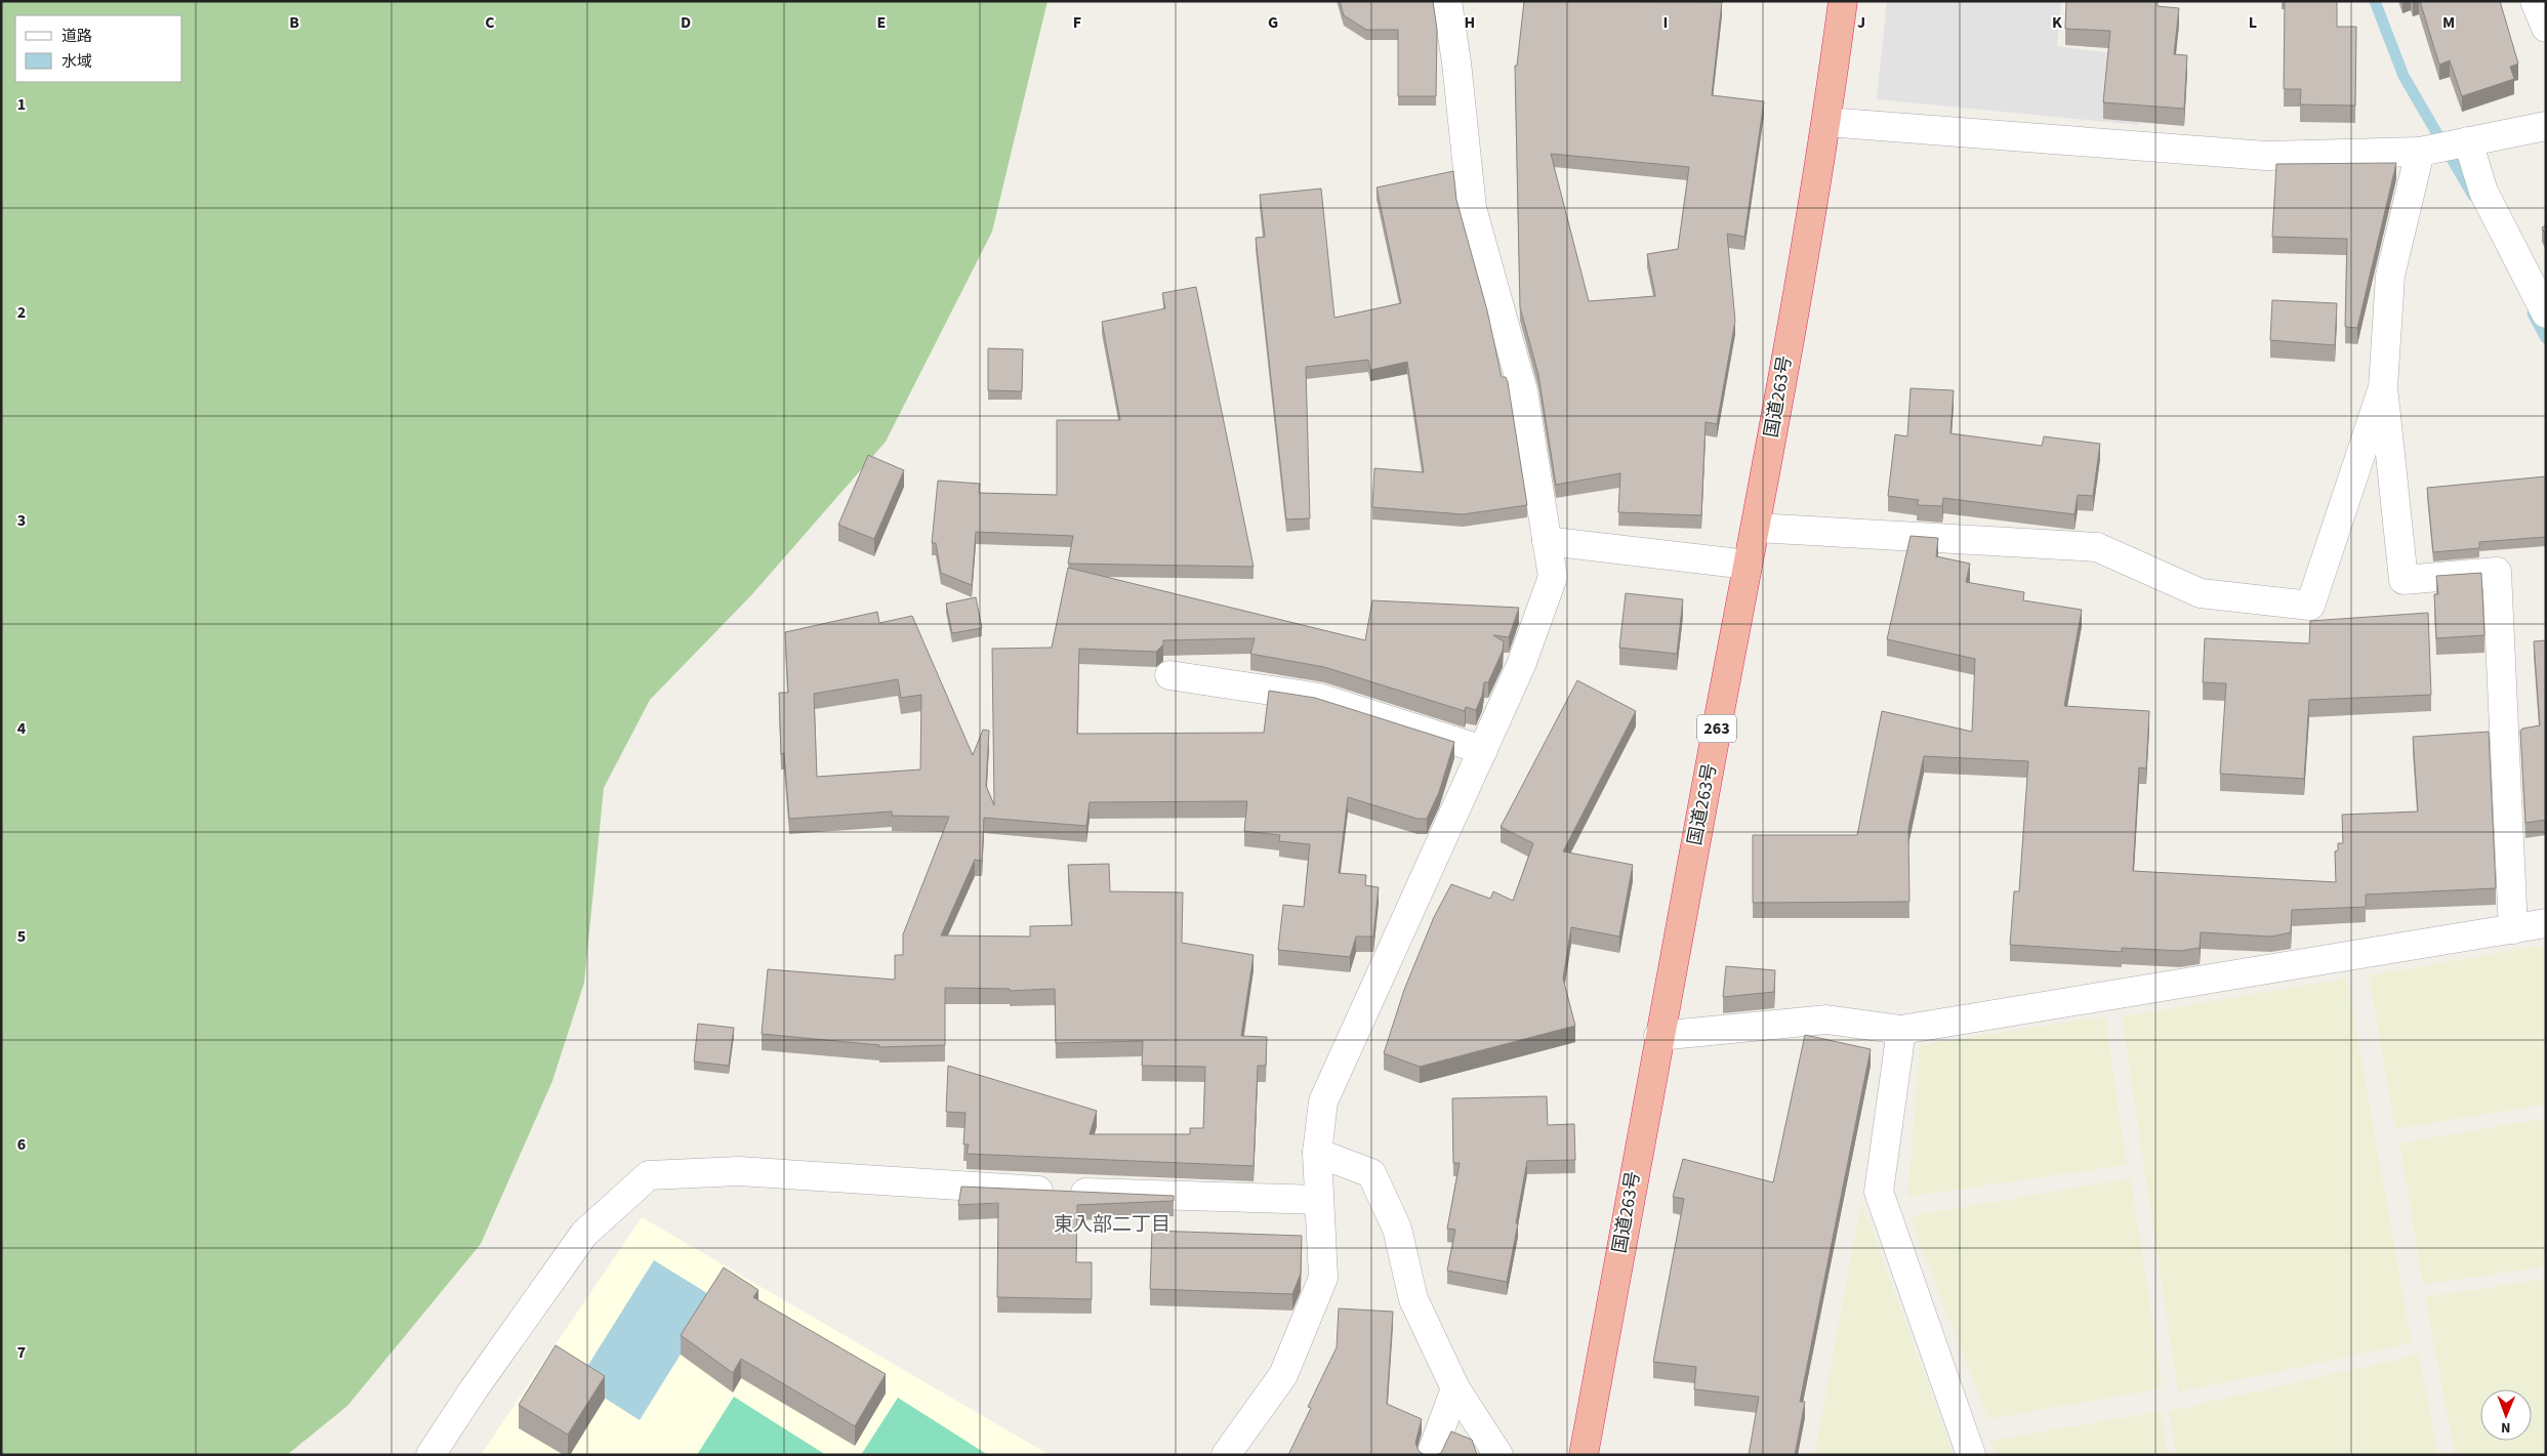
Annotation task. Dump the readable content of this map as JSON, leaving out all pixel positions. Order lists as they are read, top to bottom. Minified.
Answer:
{"streets":{"highway":["国道263号","263"]},"districts":["東入部二丁目"],"legend":["道路","水域"],"north":"bottom","grid":{"columns":["B","C","D","E","F","G","H","I","J","K","L","M"],"rows":["1","2","3","4","5","6","7"]}}
